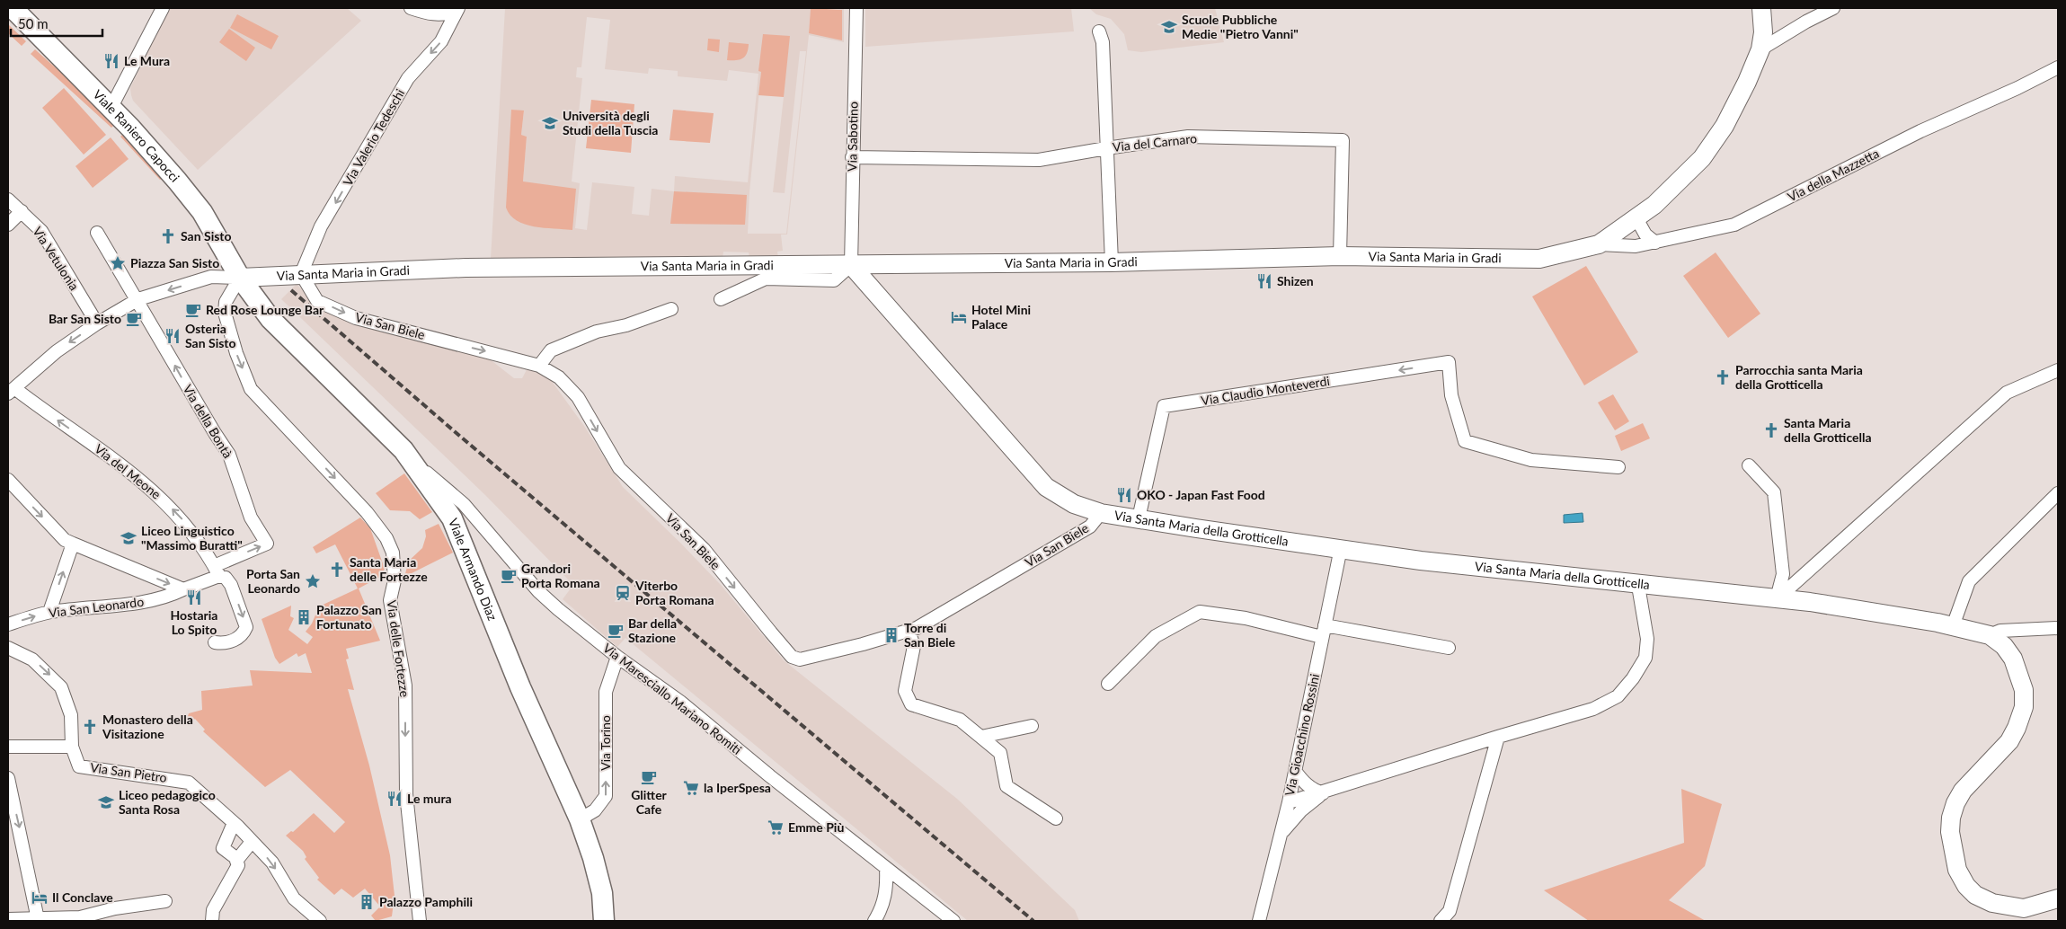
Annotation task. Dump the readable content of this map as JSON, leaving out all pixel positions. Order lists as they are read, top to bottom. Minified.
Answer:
{"streets":{"main road":["Viale Raniero Capocci","Via Santa Maria in Gradi","Via Santa Maria della Grotticella","Viale Armando Diaz"],"street":["Via Sabotino","Via Valerio Tedeschi","Via del Carnaro","Via della Mazzetta","Via Vetulonia","Via San Biele","Via Claudio Monteverdi","Via della Bontà","Via del Meone","Via San Leonardo","Via delle Fortezze","Via Maresciallo Mariano Romiti","Via Gioacchino Rossini","Via Torino","Via San Pietro"]},"crossings":[["Viale Raniero Capocci","Via Santa Maria in Gradi"],["Viale Raniero Capocci","Viale Armando Diaz"],["Viale Raniero Capocci","Via delle Fortezze"],["Via Sabotino","Via del Carnaro"],["Via Sabotino","Via Santa Maria in Gradi"],["Via Sabotino","Via Santa Maria della Grotticella"],["Via Valerio Tedeschi","Via Santa Maria in Gradi"],["Via Valerio Tedeschi","Via San Biele"],["Via del Carnaro","Via Santa Maria in Gradi"],["Via della Mazzetta","Via Santa Maria in Gradi"],["Via Santa Maria in Gradi","Via San Biele"],["Via Santa Maria in Gradi","Via Santa Maria della Grotticella"],["Via Santa Maria in Gradi","Viale Armando Diaz"],["Via Santa Maria in Gradi","Via delle Fortezze"],["Via San Biele","Via Santa Maria della Grotticella"],["Via Claudio Monteverdi","Via Santa Maria della Grotticella"],["Via della Bontà","Via del Meone"],["Via della Bontà","Via San Leonardo"],["Via del Meone","Via San Leonardo"],["Via Santa Maria della Grotticella","Via Gioacchino Rossini"],["Viale Armando Diaz","Via delle Fortezze"],["Viale Armando Diaz","Via Maresciallo Mariano Romiti"],["Viale Armando Diaz","Via Torino"],["Via Maresciallo Mariano Romiti","Via Torino"]],"one_way":["Via Valerio Tedeschi","Via San Biele","Via della Bontà","Via delle Fortezze","Via Torino","Via San Pietro"],"places":{"school or university":["Scuole Pubbliche Medie \"Pietro Vanni\"","Università degli Studi della Tuscia","Liceo Linguistico \"Massimo Buratti\"","Liceo pedagogico Santa Rosa"],"restaurant":["Le Mura","Shizen","Osteria San Sisto","OKO - Japan Fast Food","Hostaria Lo Spito","Le mura"],"church":["San Sisto","Parrocchia santa Maria della Grotticella","Santa Maria della Grotticella","Santa Maria delle Fortezze","Monastero della Visitazione"],"place":["Piazza San Sisto","Porta San Leonardo"],"cafe":["Red Rose Lounge Bar","Bar San Sisto","Grandori Porta Romana","Bar della Stazione","Glitter Cafe"],"hotel":["Hotel Mini Palace","Il Conclave"],"station":["Viterbo Porta Romana"],"building":["Palazzo San Fortunato","Torre di San Biele","Palazzo Pamphili"],"supermarket":["la IperSpesa","Emme Più"]},"scale_bar":"50 m"}
